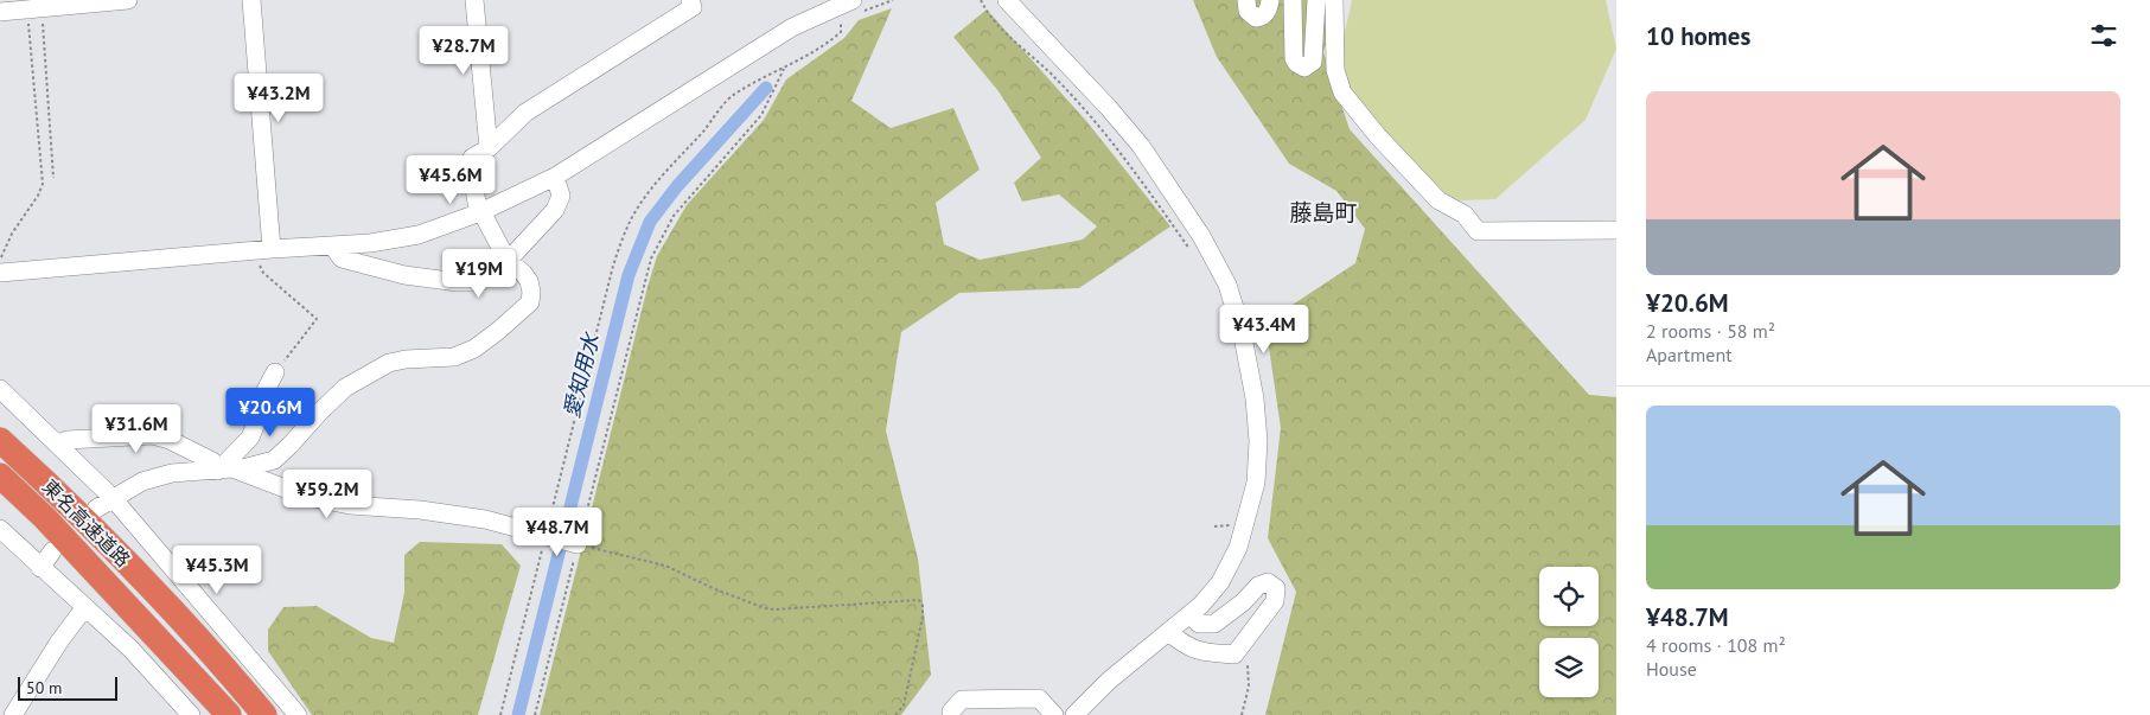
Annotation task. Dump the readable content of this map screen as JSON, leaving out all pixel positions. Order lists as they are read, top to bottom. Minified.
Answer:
{"streets":{"highway":["東名高速道路"]},"districts":["藤島町"],"water":["愛知用水"],"scale_bar":"50 m","page":{"heading":"10 homes","price":["¥28.7M","¥43.2M","¥45.6M","¥19M","¥43.4M","¥20.6M","¥31.6M","¥59.2M","¥48.7M","¥45.3M"],"list":[{"name":"¥20.6M","note":"2 rooms · 58 m² · Apartment"},{"name":"¥48.7M","note":"4 rooms · 108 m² · House"}],"scale":"50 m"}}
